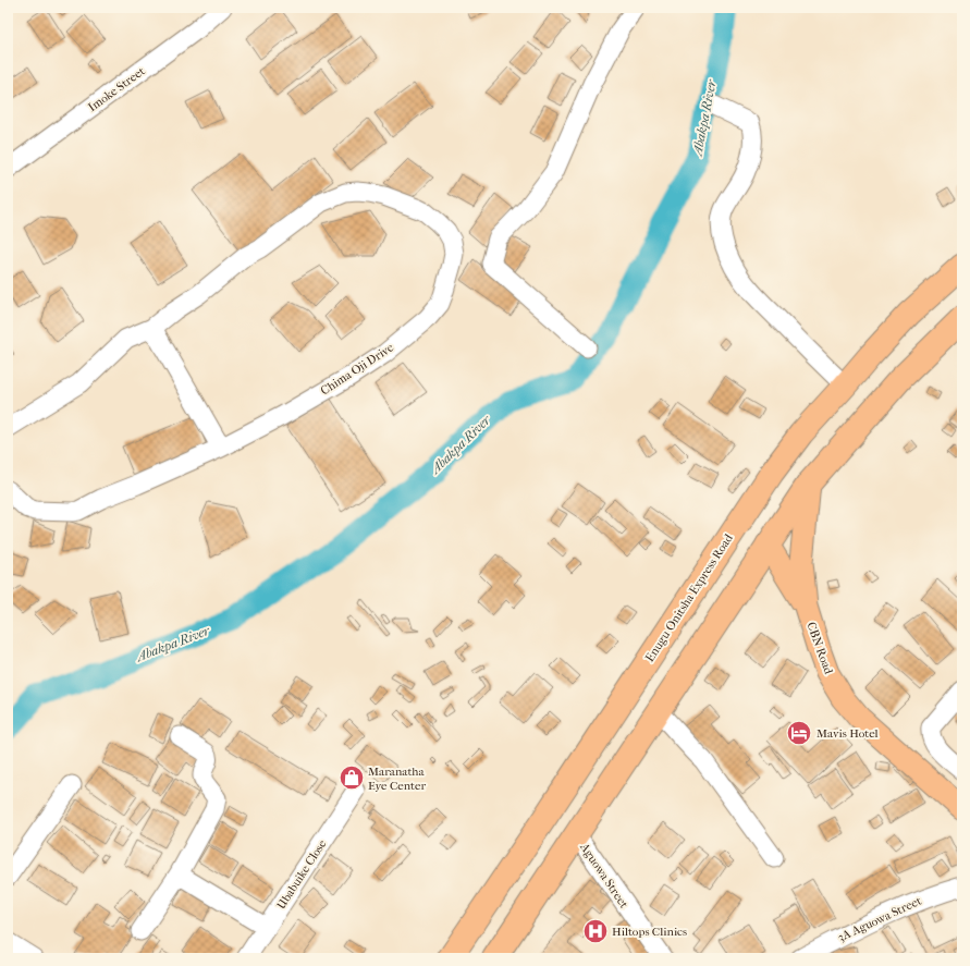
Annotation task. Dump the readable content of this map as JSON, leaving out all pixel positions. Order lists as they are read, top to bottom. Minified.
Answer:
{"streets":{"highway":["Enugu Onitsha Express Road"],"main road":["CBN Road"],"street":["Imoke Street","Chima Oji Drive","Ubabuike Close","Aguowa Street","3A Aguowa Street"]},"water":["Abakpa River"],"places":{"hotel":["Mavis Hotel"],"shop":["Maranatha Eye Center"],"hospital":["Hiltops Clinics"]}}
